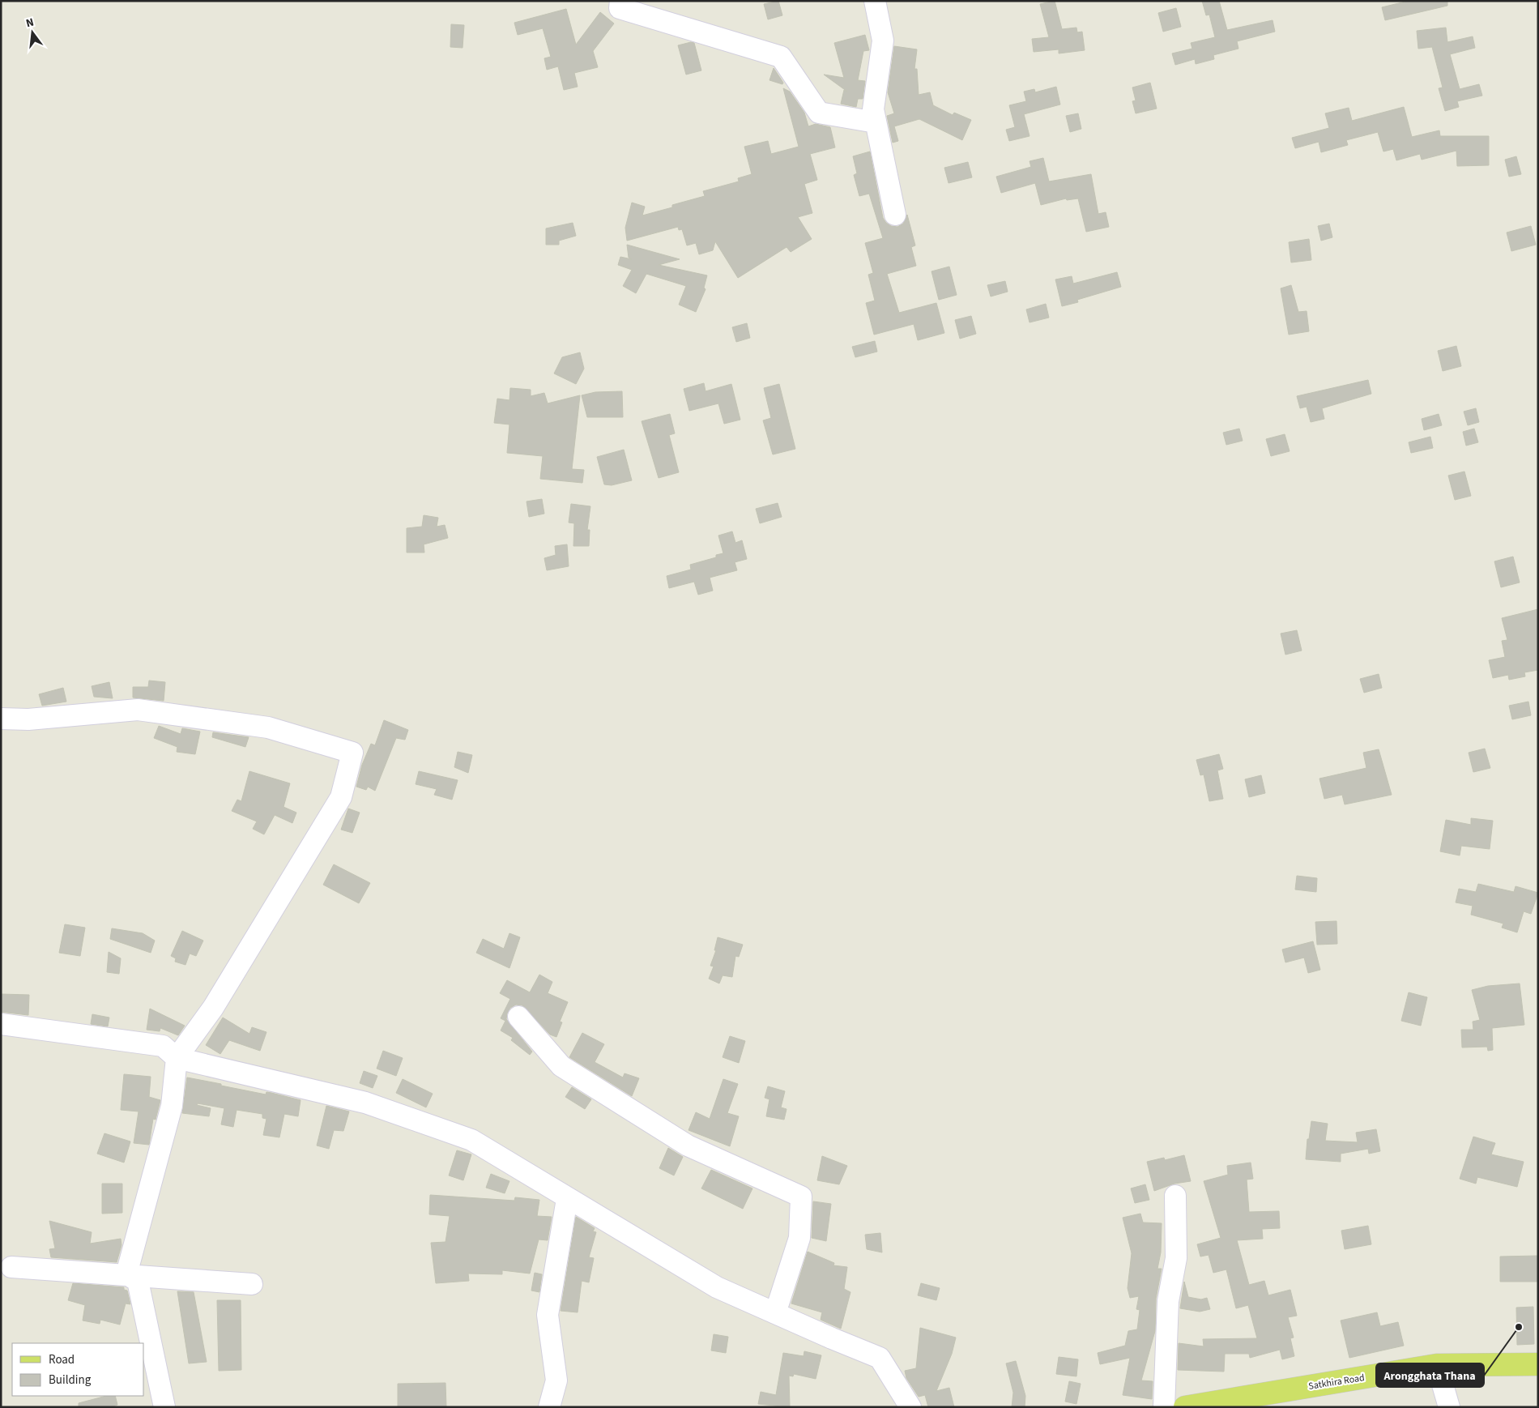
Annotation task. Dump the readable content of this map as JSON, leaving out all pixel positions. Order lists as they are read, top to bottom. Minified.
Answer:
{"streets":{"main road":["Satkhira Road"]},"places":["Arongghata Thana"],"legend":["Road","Building"],"north":"top"}
